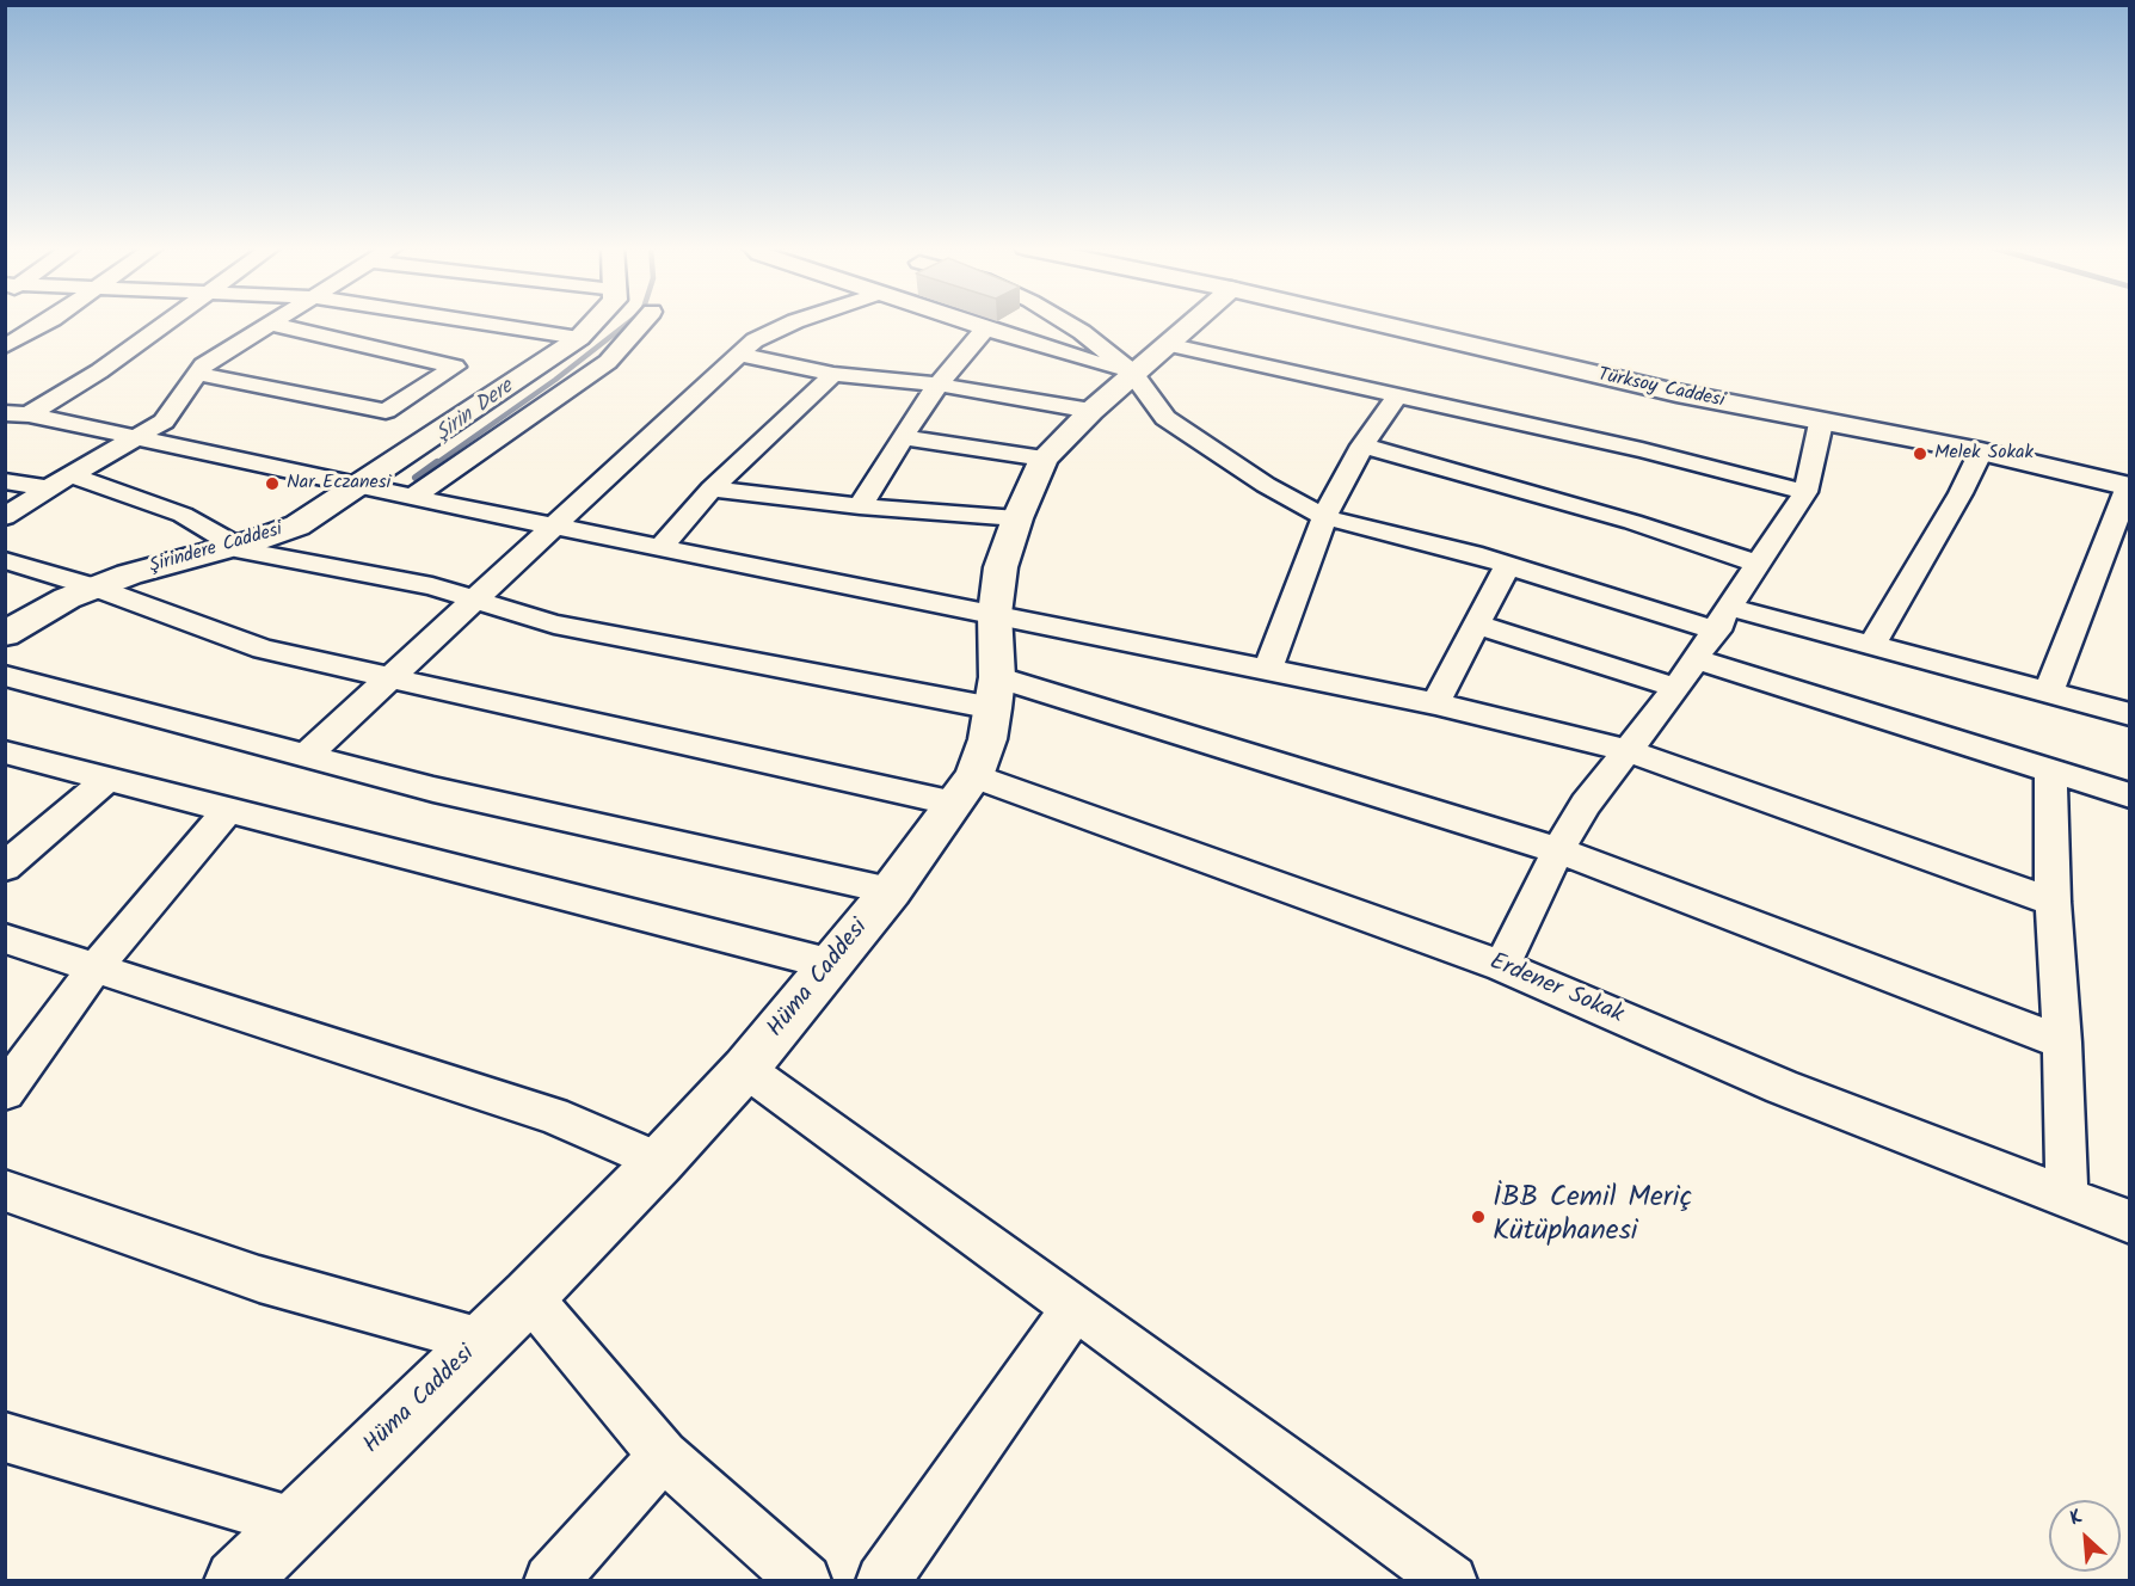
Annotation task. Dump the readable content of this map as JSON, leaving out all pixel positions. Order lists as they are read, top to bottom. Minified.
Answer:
{"streets":{"street":["Türksoy Caddesi","Şirindere Caddesi","Hüma Caddesi","Erdener Sokak"]},"crossings":[["Şirindere Caddesi","Erdener Sokak"],["Hüma Caddesi","Erdener Sokak"]],"water":["Şirin Dere"],"places":["Melek Sokak","Nar Eczanesi","İBB Cemil Meriç Kütüphanesi"],"north":"top left"}
